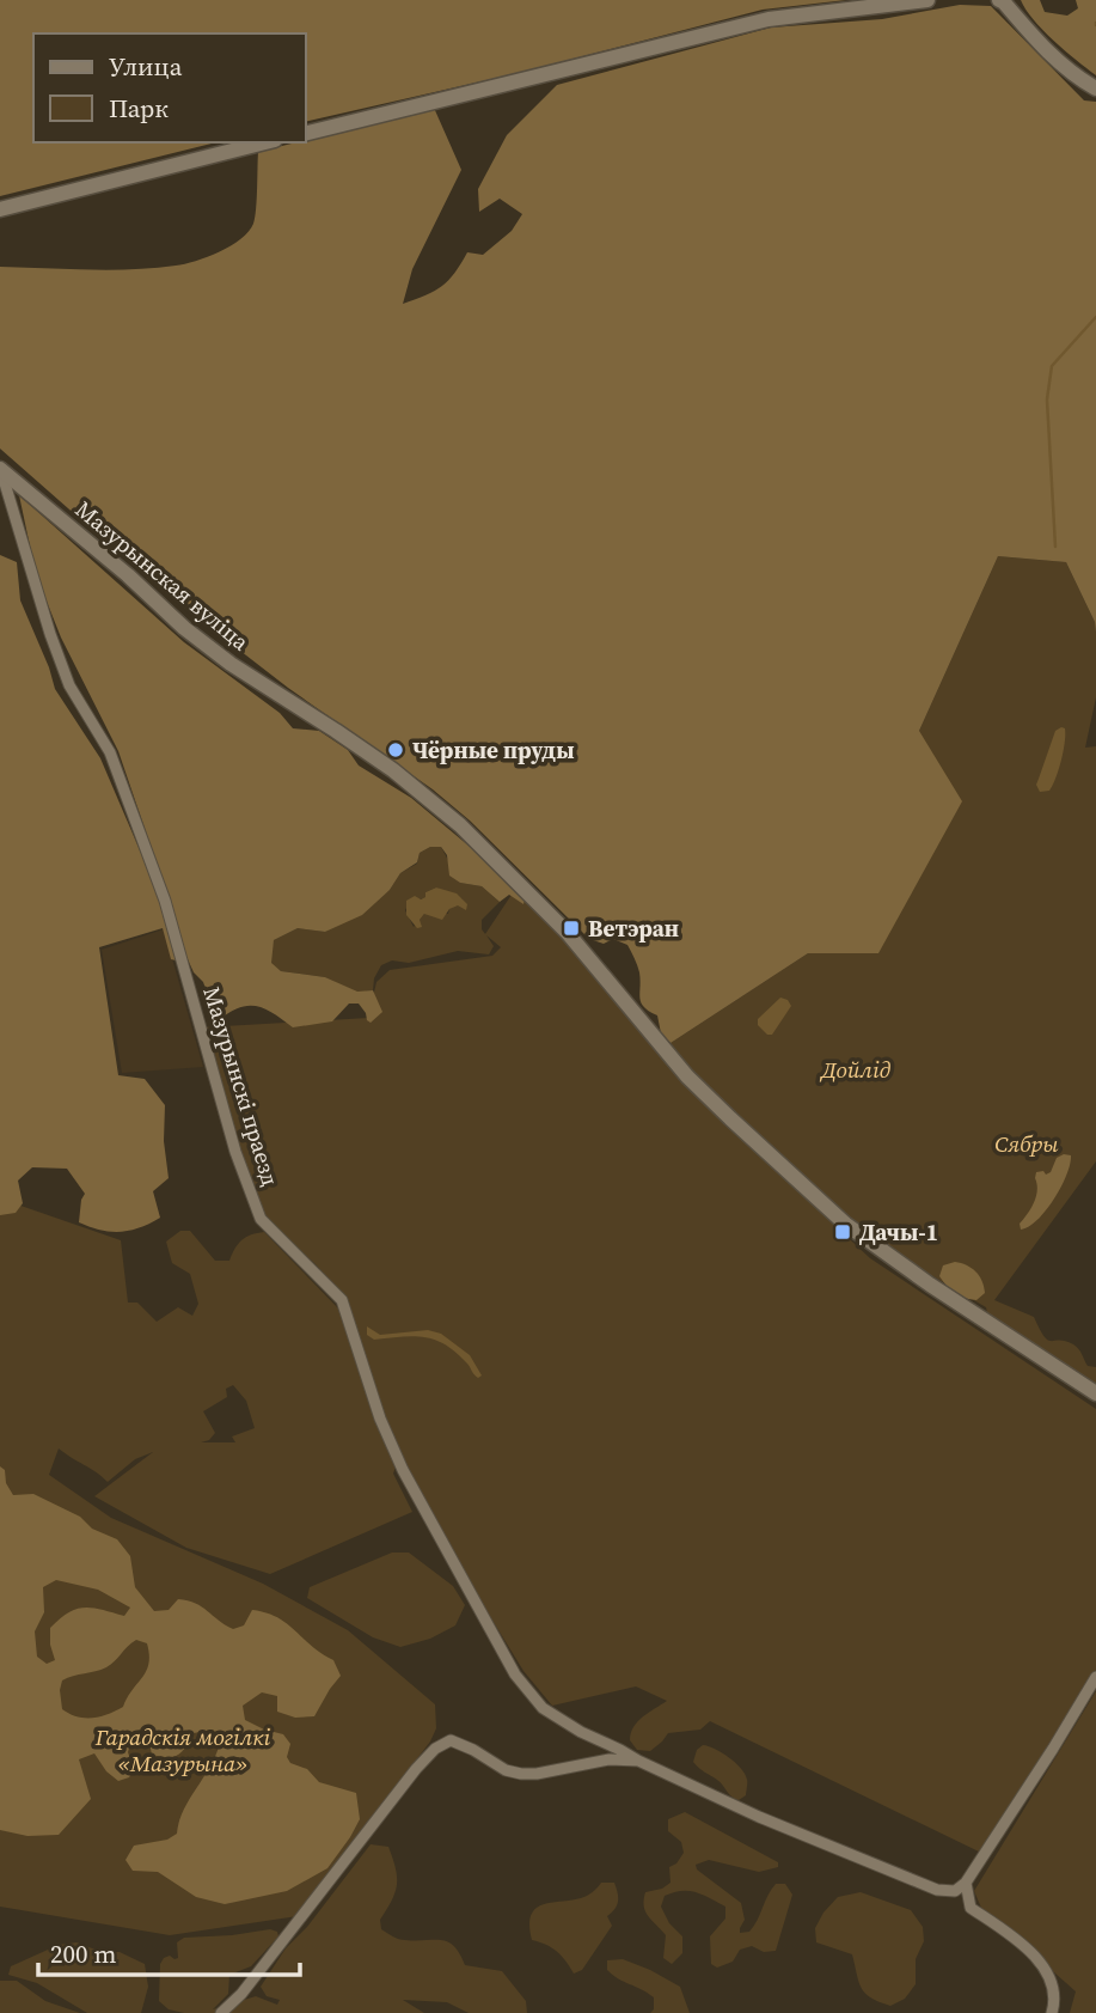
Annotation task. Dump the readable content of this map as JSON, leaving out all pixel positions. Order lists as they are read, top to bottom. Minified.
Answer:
{"streets":{"street":["Мазурынская вуліца","Мазурынскі праезд"]},"crossings":[["Мазурынская вуліца","Мазурынскі праезд"]],"parks":["Дойлід","Сябры","Гарадскія могілкі «Мазурына»"],"places":{"other":["Чёрные пруды"],"transit":["Ветэран","Дачы-1"]},"legend":["Улица","Парк"],"scale_bar":"200 m"}
